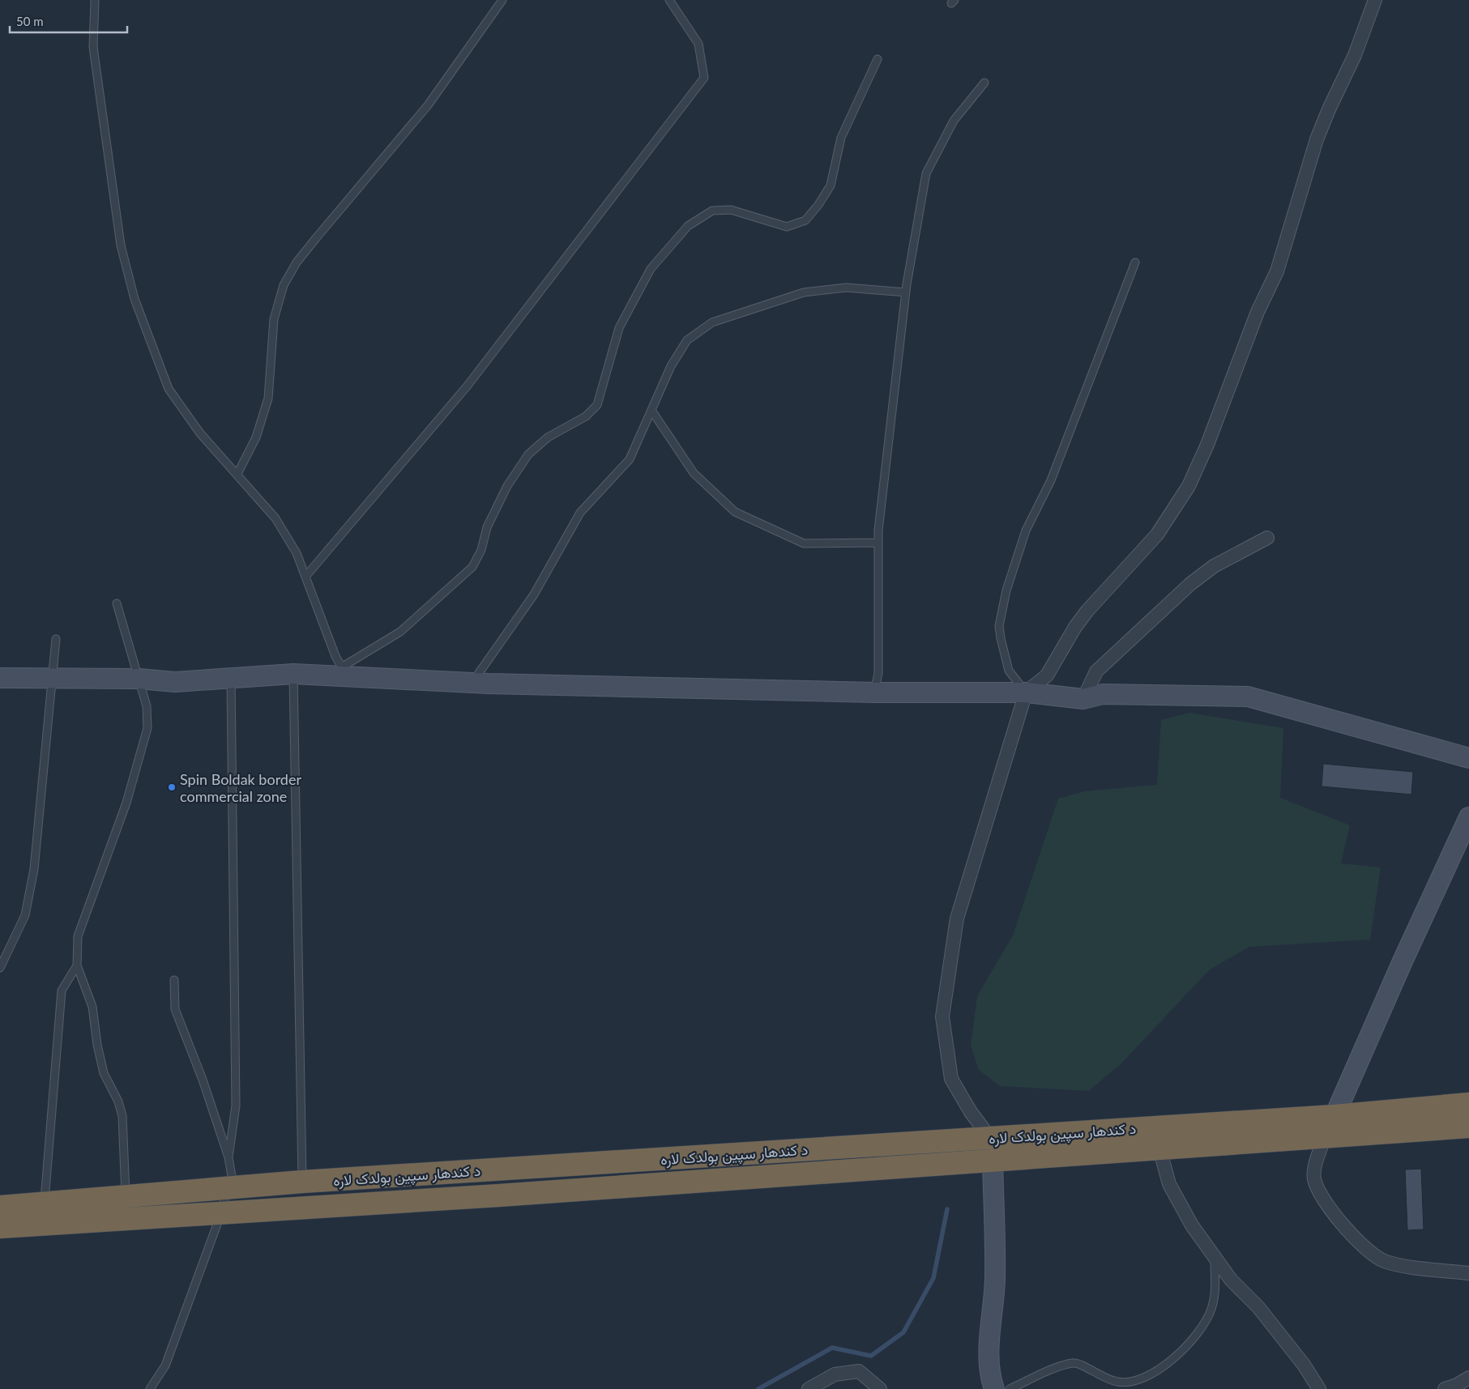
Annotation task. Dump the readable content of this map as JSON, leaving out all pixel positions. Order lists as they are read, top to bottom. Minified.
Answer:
{"streets":{"highway":["د کندهار سپین بولدک لاره"]},"places":["Spin Boldak border commercial zone"],"scale_bar":"50 m"}
